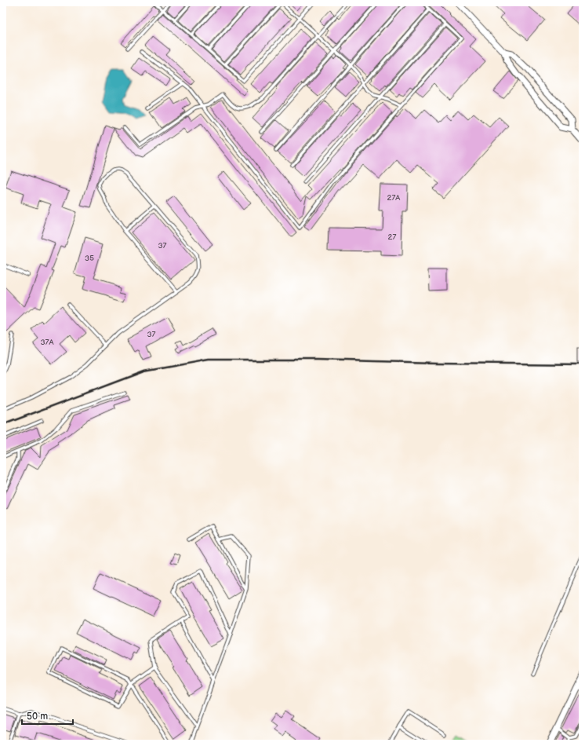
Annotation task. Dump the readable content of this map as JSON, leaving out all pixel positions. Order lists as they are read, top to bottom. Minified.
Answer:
{"house_numbers":["27А","27","37","35","37","37А"],"scale_bar":"50 m"}
